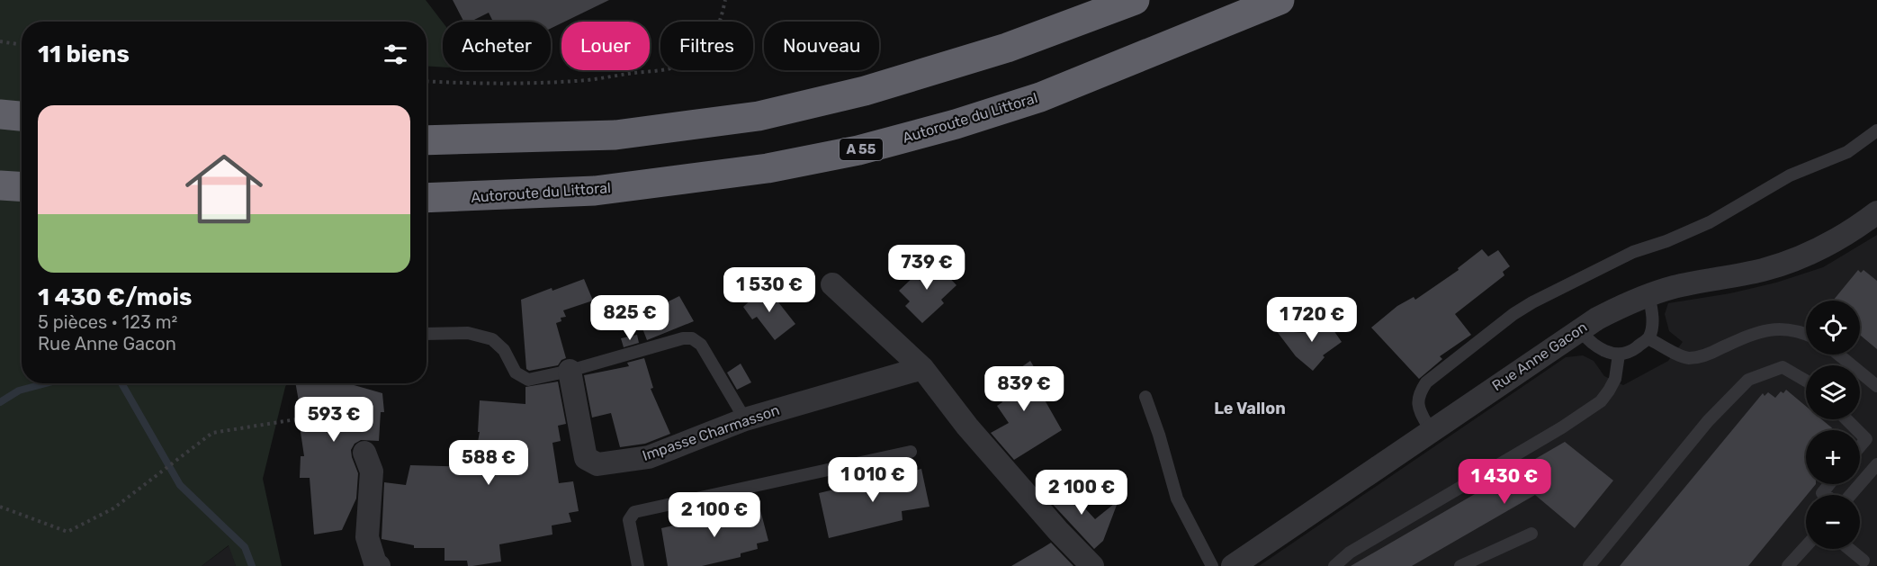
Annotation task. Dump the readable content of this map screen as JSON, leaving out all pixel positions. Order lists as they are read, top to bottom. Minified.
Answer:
{"streets":{"highway":["Autoroute du Littoral","A 55"],"street":["Rue Anne Gacon","Impasse Charmasson"]},"districts":["Le Vallon"],"page":{"chip":["Acheter","Louer","Filtres","Nouveau"],"heading":"11 biens","list":[{"name":"1 430 €/mois","note":"5 pièces · 123 m² · Rue Anne Gacon"}],"price":["739 €","1 530 €","825 €","1 720 €","839 €","593 €","588 €","1 010 €","1 430 €","2 100 €","2 100 €"],"map_buttons":["+","−"]}}
